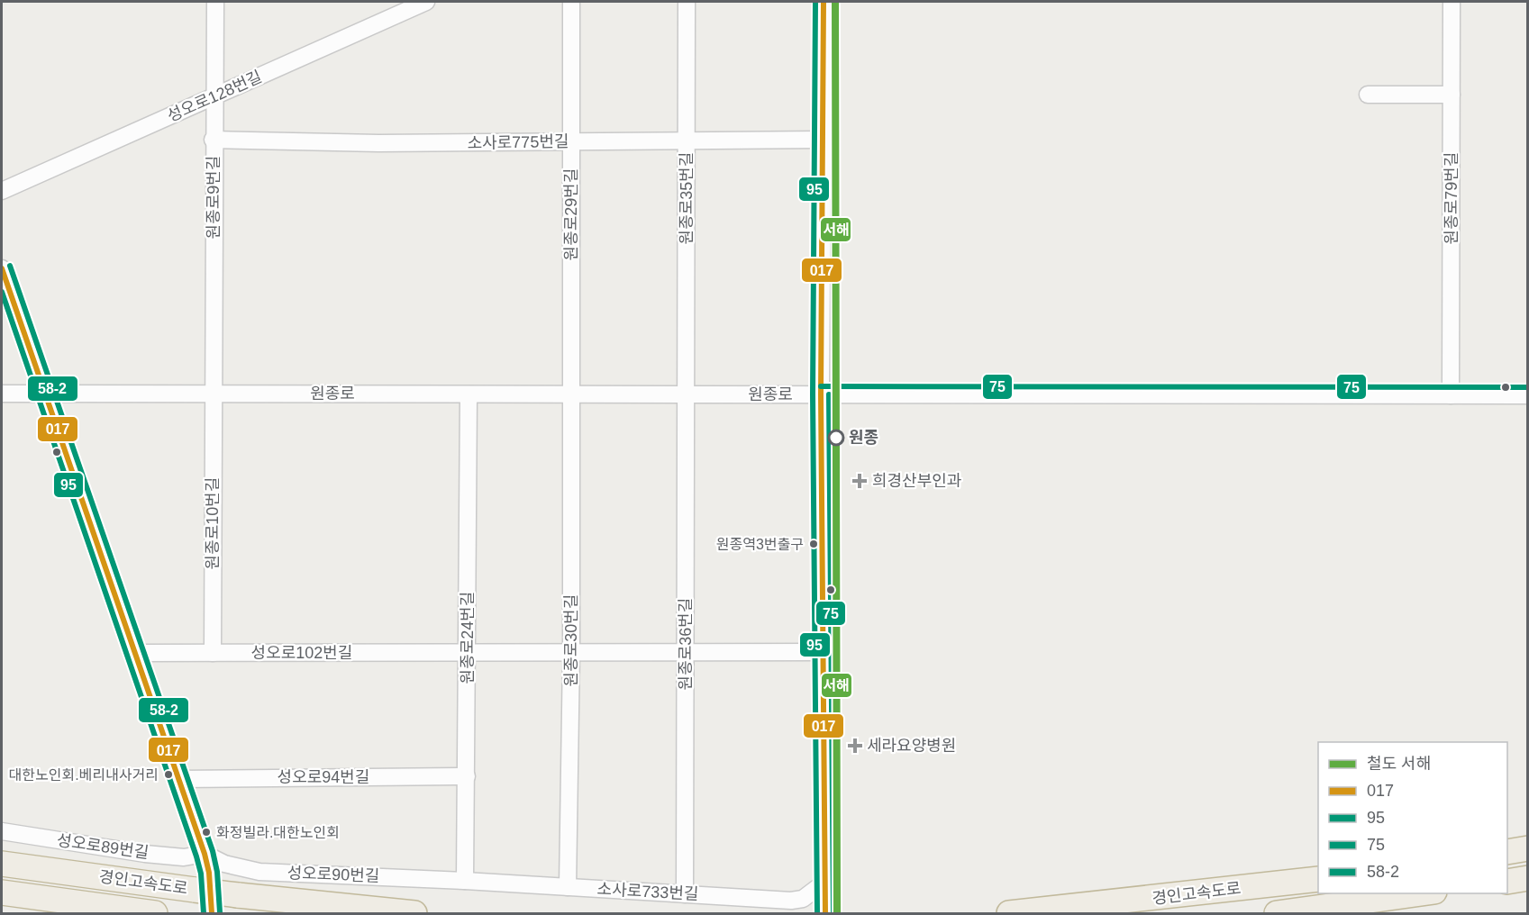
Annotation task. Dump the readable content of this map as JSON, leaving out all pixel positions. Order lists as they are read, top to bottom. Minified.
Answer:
{"streets":{"highway":["경인고속도로"],"street":["성오로128번길","소사로775번길","원종로9번길","원종로35번길","원종로79번길","원종로29번길","원종로","원종로10번길","원종로24번길","원종로30번길","원종로36번길","성오로102번길","성오로94번길","성오로89번길","성오로90번길","소사로733번길"]},"crossings":[["성오로128번길","원종로9번길"],["소사로775번길","원종로9번길"],["소사로775번길","원종로35번길"],["소사로775번길","원종로29번길"],["원종로9번길","원종로"],["원종로9번길","원종로10번길"],["원종로35번길","원종로"],["원종로35번길","원종로36번길"],["원종로79번길","원종로"],["원종로29번길","원종로"],["원종로29번길","원종로30번길"],["원종로","원종로10번길"],["원종로","원종로24번길"],["원종로","원종로30번길"],["원종로","원종로36번길"],["원종로10번길","성오로102번길"],["원종로24번길","성오로102번길"],["원종로24번길","성오로94번길"],["원종로24번길","성오로90번길"],["원종로24번길","소사로733번길"],["원종로30번길","성오로102번길"],["원종로30번길","소사로733번길"],["원종로36번길","성오로102번길"],["원종로36번길","소사로733번길"],["성오로89번길","성오로90번길"],["성오로90번길","소사로733번길"]],"places":{"other":["원종","원종역3번출구","대한노인회.베리내사거리","화정빌라.대한노인회"],"health":["희경산부인과","세라요양병원"]},"lines":["rail line 서해","transit line 017","transit line 95","transit line 58-2","transit line 75"],"legend":["철도 서해","017","95","75","58-2"]}
